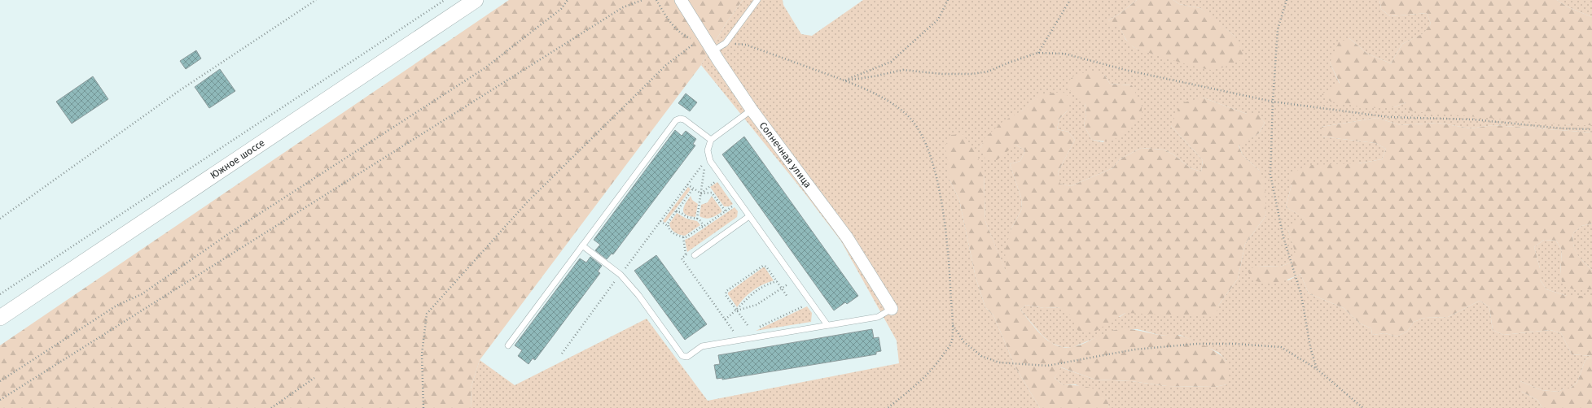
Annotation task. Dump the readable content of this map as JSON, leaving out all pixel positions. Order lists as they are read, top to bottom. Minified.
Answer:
{"streets":{"street":["Солнечная улица","Южное шоссе"]}}
